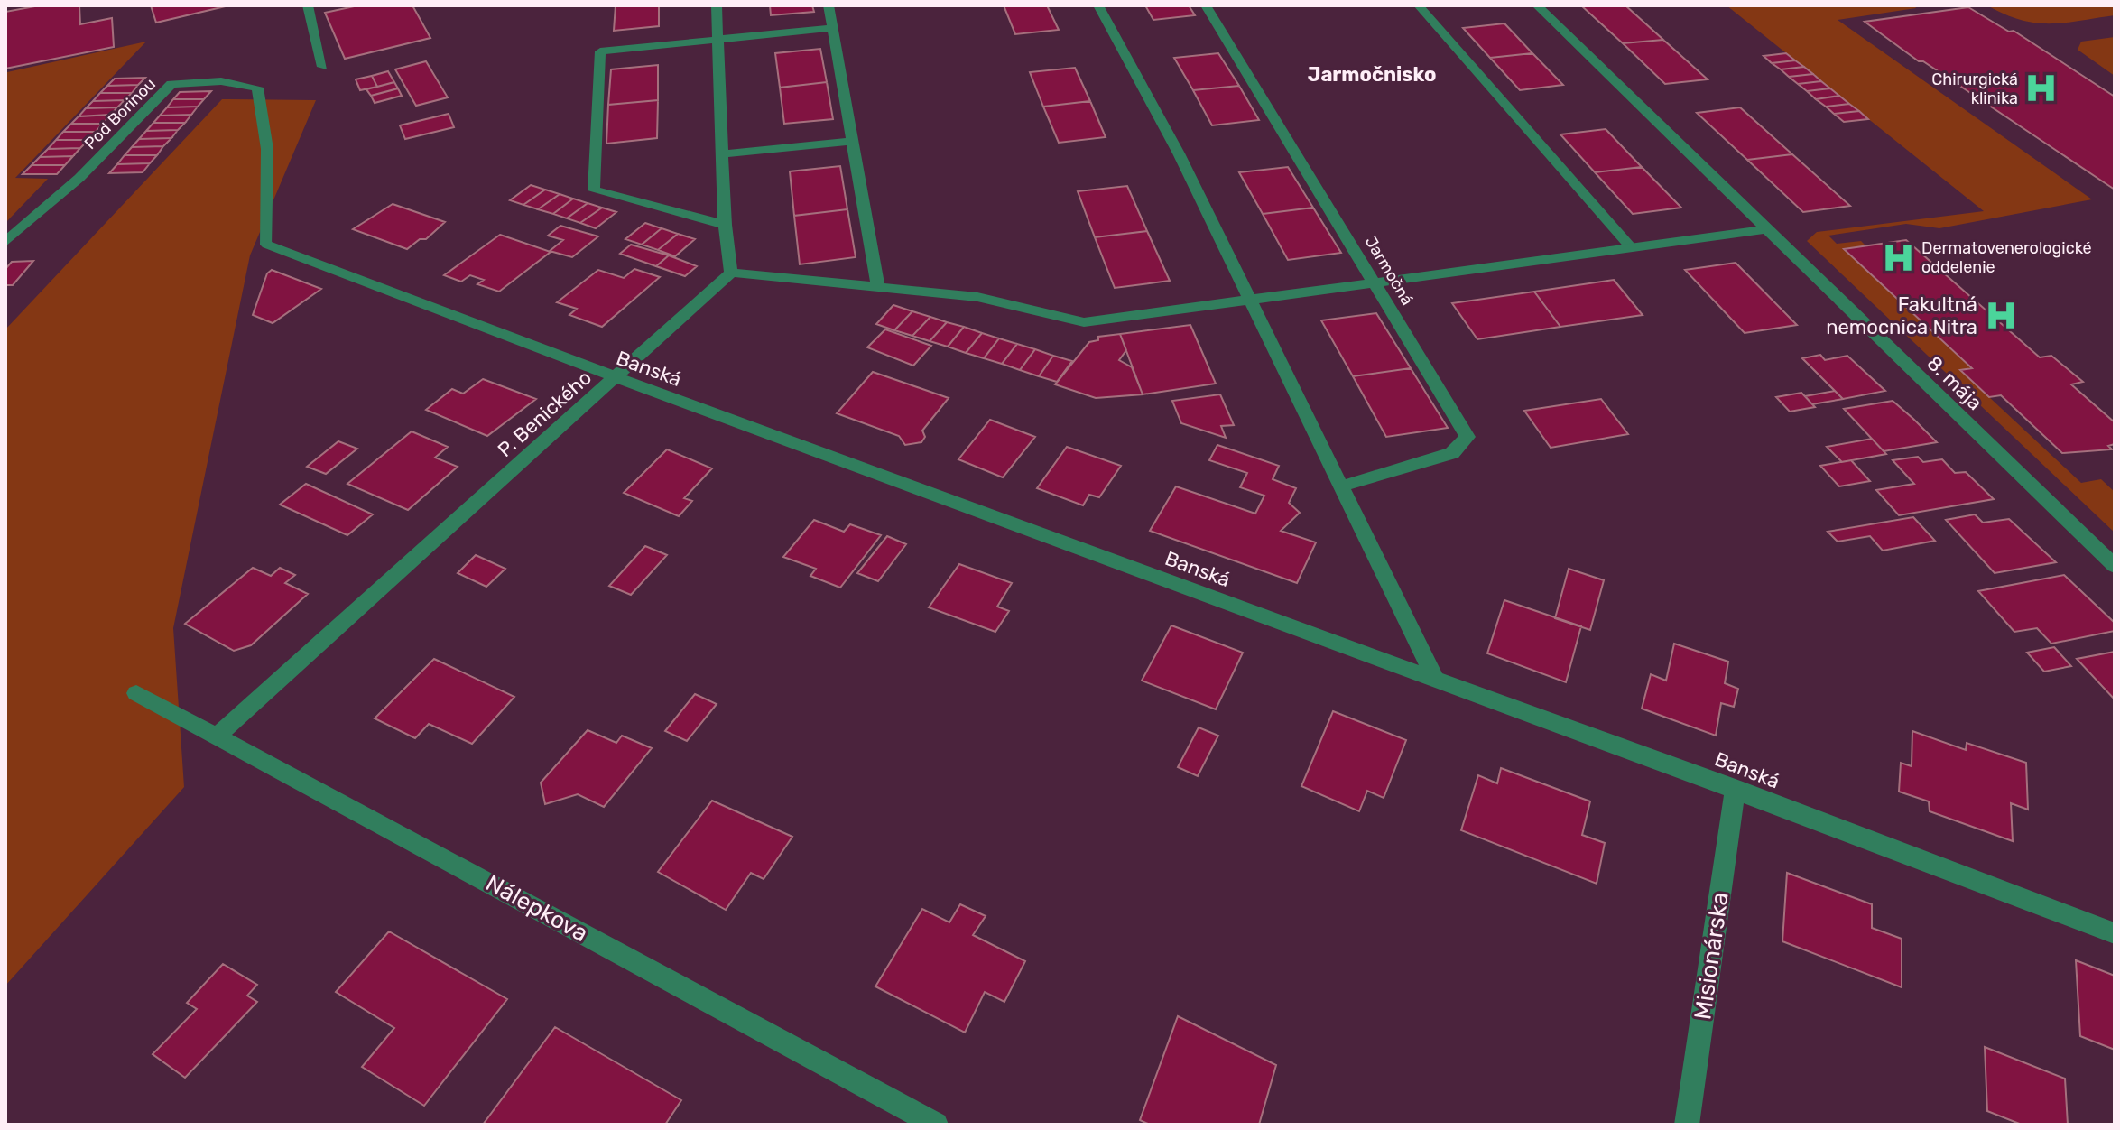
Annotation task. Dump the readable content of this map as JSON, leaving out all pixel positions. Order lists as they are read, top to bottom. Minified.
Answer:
{"streets":{"street":["Pod Borinou","Jarmočná","Banská","8. mája","P. Benického","Nálepkova","Misionárska"]},"crossings":[["Pod Borinou","Banská"],["Banská","P. Benického"],["Banská","Misionárska"],["P. Benického","Nálepkova"]],"districts":["Jarmočnisko"],"places":{"hospital":["Chirurgická klinika","Dermatovenerologické oddelenie","Fakultná nemocnica Nitra"]}}
